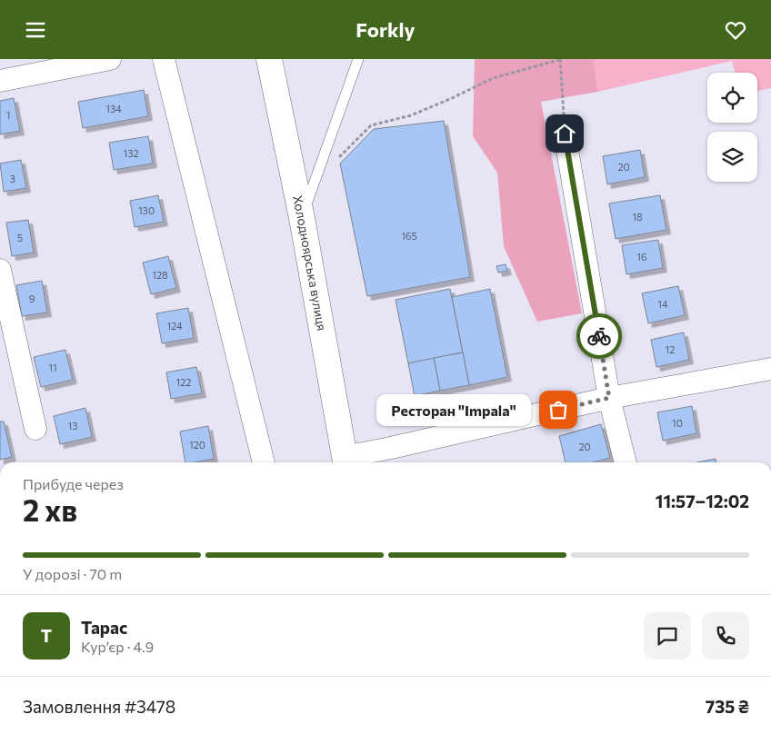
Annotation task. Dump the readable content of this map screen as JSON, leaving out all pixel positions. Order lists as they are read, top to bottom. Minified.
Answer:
{"streets":{"main road":["Холодноярська вулиця"]},"places":["Ресторан \"Impala\""],"house_numbers":["134","1","132","20","3","130","18","165","5","16","128","9","14","124","12","11","122","10","13","120","20"],"page":{"header":"Forkly","bubble":"Ресторан \"Impala\"","heading":["2 хв","Прибуде через","11:57–12:02"],"panel":["Тарас","Кур’єр · 4.9","Замовлення #3478","735 ₴"],"bar":"У дорозі · 70 m","round":"Т"}}
